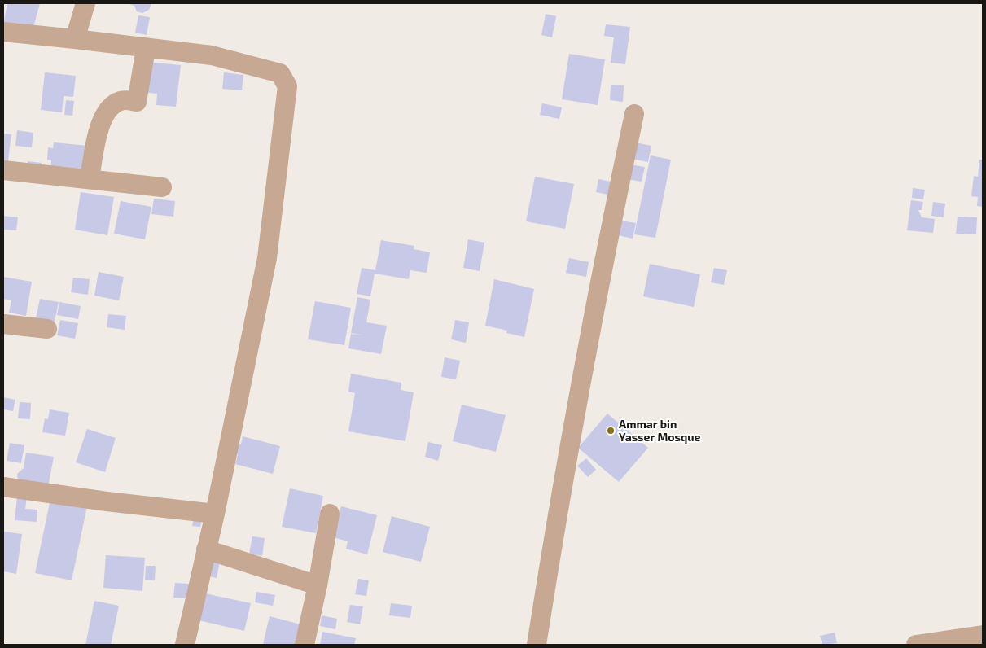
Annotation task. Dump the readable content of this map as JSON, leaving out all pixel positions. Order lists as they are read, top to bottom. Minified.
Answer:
{"places":["Ammar bin Yasser Mosque"]}
